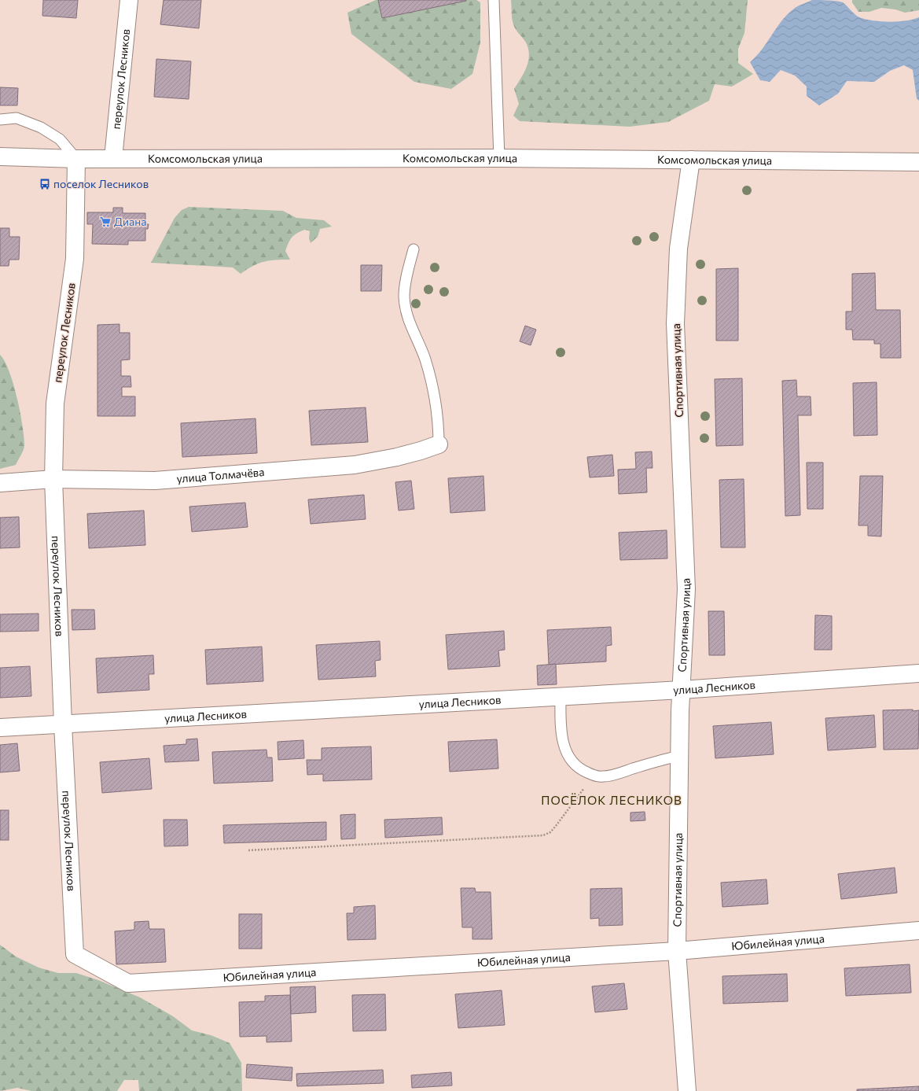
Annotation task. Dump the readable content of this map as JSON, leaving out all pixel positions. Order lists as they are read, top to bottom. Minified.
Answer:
{"streets":{"street":["переулок Лесников","Комсомольская улица","Спортивная улица","улица Толмачёва","улица Лесников","Юбилейная улица"]},"crossings":[["переулок Лесников","Комсомольская улица"],["переулок Лесников","улица Толмачёва"],["переулок Лесников","улица Лесников"],["переулок Лесников","Юбилейная улица"],["Комсомольская улица","Спортивная улица"],["Спортивная улица","улица Лесников"],["Спортивная улица","Юбилейная улица"]],"districts":["ПОСЁЛОК ЛЕСНИКОВ"],"places":{"bus stop":["поселок Лесников"],"supermarket":["Диана"]}}
